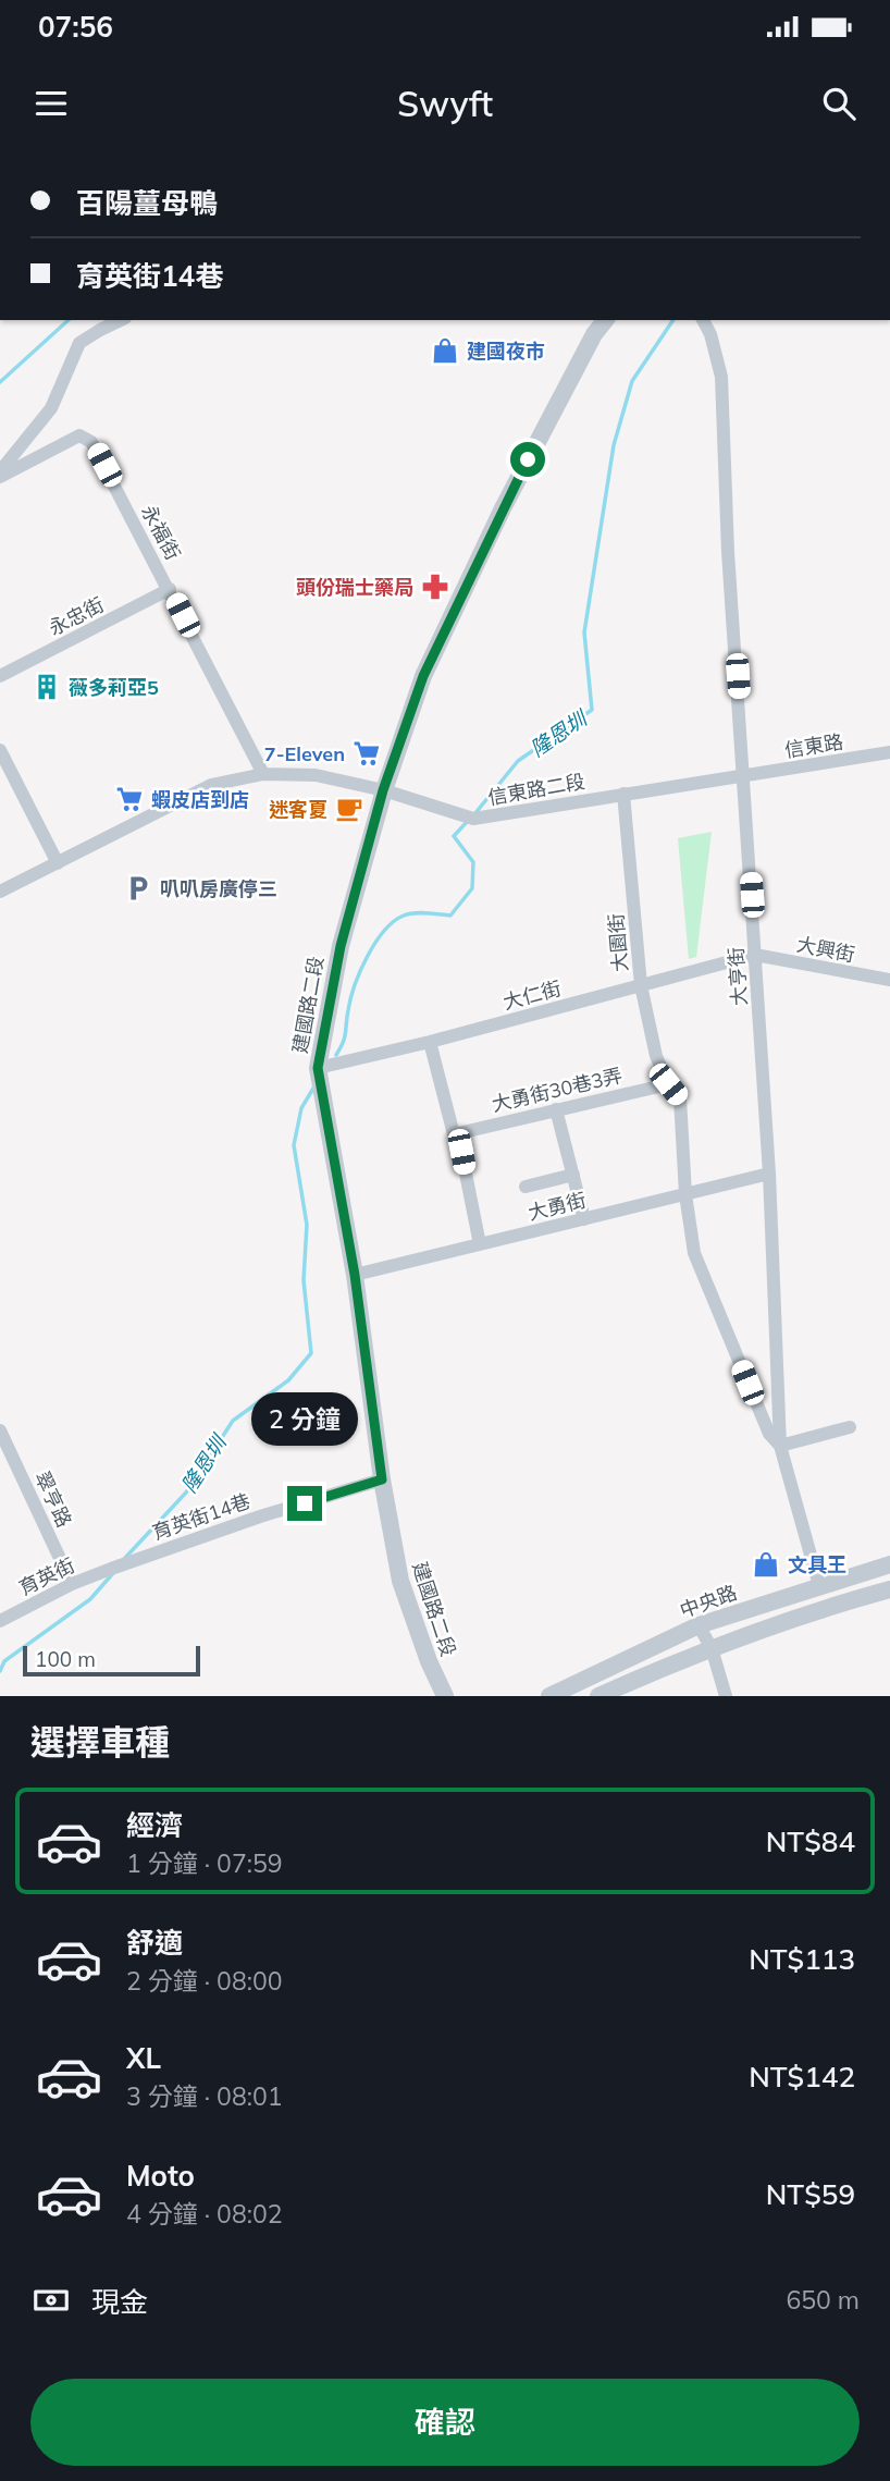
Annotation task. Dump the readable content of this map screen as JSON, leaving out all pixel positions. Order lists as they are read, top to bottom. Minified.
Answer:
{"streets":{"street":["永福街","永忠街","信東路","信東路二段","大園街","大興街","大亨街","大仁街","建國路二段","大勇街30巷3弄","大勇街","翠亨路","育英街14巷","育英街","中央路"]},"crossings":[["永福街","永忠街"],["永福街","信東路二段"],["信東路","信東路二段"],["信東路","大亨街"],["信東路二段","大園街"],["信東路二段","大亨街"],["信東路二段","建國路二段"],["大園街","大亨街"],["大園街","大仁街"],["大園街","大勇街30巷3弄"],["大園街","大勇街"],["大興街","大亨街"],["大興街","大仁街"],["大亨街","大仁街"],["大亨街","大勇街"],["大亨街","中央路"],["大仁街","建國路二段"],["大仁街","大勇街30巷3弄"],["建國路二段","大勇街"],["建國路二段","育英街14巷"],["翠亨路","育英街"],["育英街14巷","育英街"]],"water":["隆恩圳"],"places":{"shop":["建國夜市","文具王"],"pharmacy":["頭份瑞士藥局"],"building":["薇多莉亞5"],"supermarket":["7-Eleven","蝦皮店到店"],"cafe":["迷客夏"],"parking":["叭叭房廣停三"]},"scale_bar":"100 m","page":{"status":"07:56","header":"Swyft","banner":["百陽薑母鴨","育英街14巷"],"bubble":"2 分鐘","scale":"100 m","heading":"選擇車種","list":[{"name":"經濟","note":"1 分鐘 · 07:59","value":"NT$84"},{"name":"舒適","note":"2 分鐘 · 08:00","value":"NT$113"},{"name":"XL","note":"3 分鐘 · 08:01","value":"NT$142"},{"name":"Moto","note":"4 分鐘 · 08:02","value":"NT$59"}],"pay":["現金","650 m"],"buttons":"確認"}}
